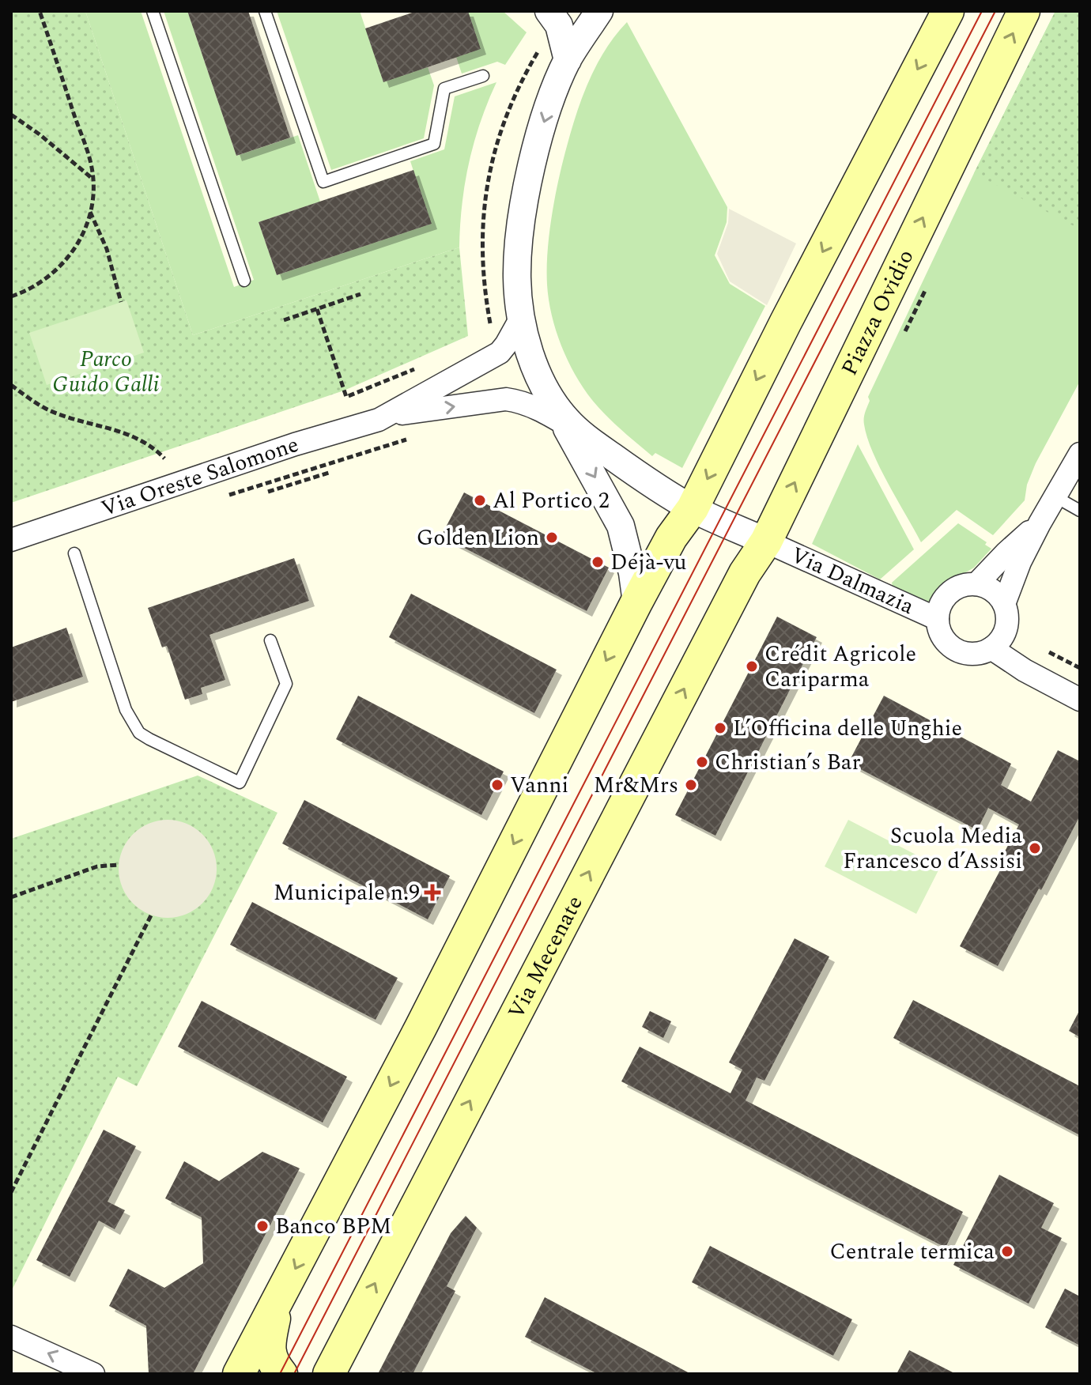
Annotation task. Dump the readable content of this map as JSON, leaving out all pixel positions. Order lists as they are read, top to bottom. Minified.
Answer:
{"streets":{"main road":["Piazza Ovidio","Via Mecenate"],"street":["Via Oreste Salomone","Via Dalmazia"]},"crossings":[["Piazza Ovidio","Via Dalmazia"],["Piazza Ovidio","Via Mecenate"],["Via Dalmazia","Via Mecenate"]],"parks":["Parco Guido Galli"],"places":{"other":["Al Portico 2","Golden Lion","Déjà-vu","Crédit Agricole Cariparma","L’Officina delle Unghie","Christian’s Bar","Vanni","Mr&Mrs","Scuola Media Francesco d’Assisi","Banco BPM","Centrale termica"],"health":["Municipale n.9"]}}
